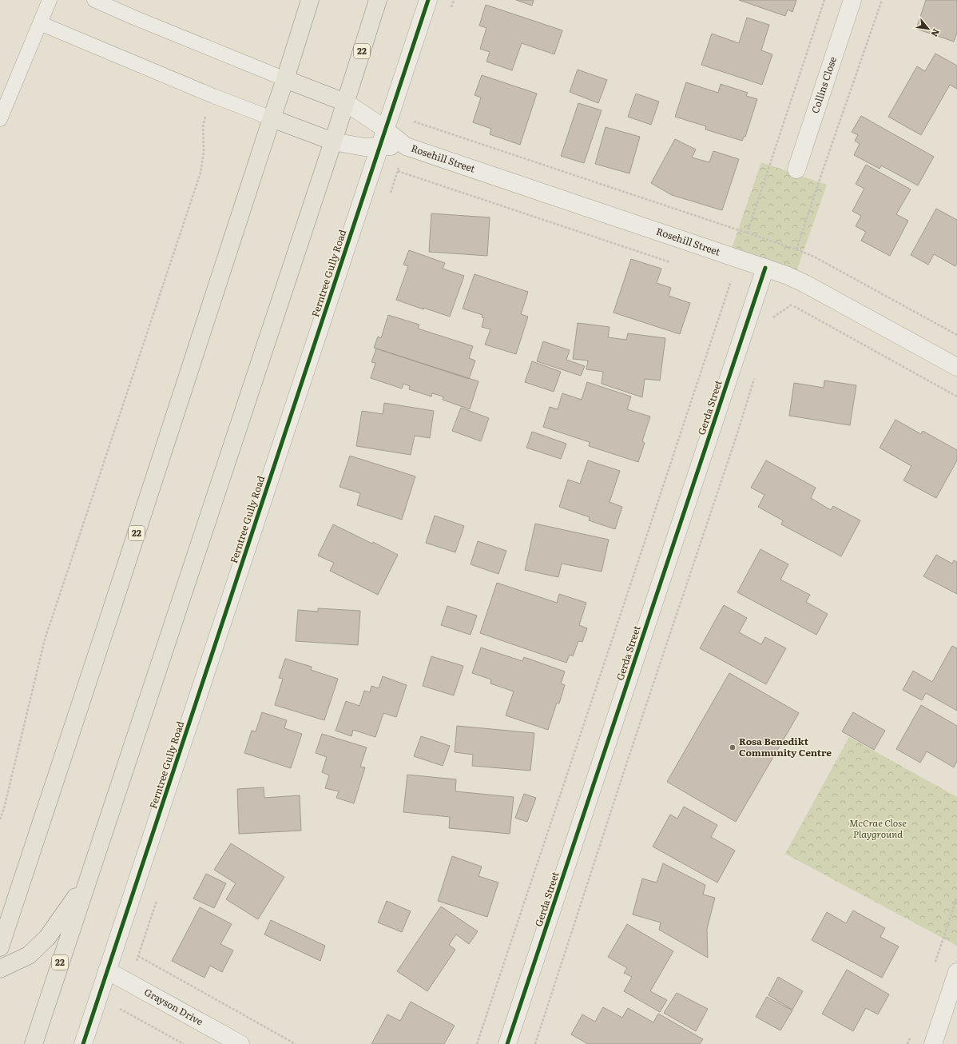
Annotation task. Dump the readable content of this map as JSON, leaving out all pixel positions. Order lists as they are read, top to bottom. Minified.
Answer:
{"streets":{"main road":["22"],"street":["Collins Close","Rosehill Street","Ferntree Gully Road","Gerda Street","Grayson Drive"]},"crossings":[["22","Rosehill Street"],["Rosehill Street","Ferntree Gully Road"],["Rosehill Street","Gerda Street"],["Ferntree Gully Road","Grayson Drive"]],"parks":["McCrae Close Playground"],"places":["Rosa Benedikt Community Centre"],"north":"bottom right"}
